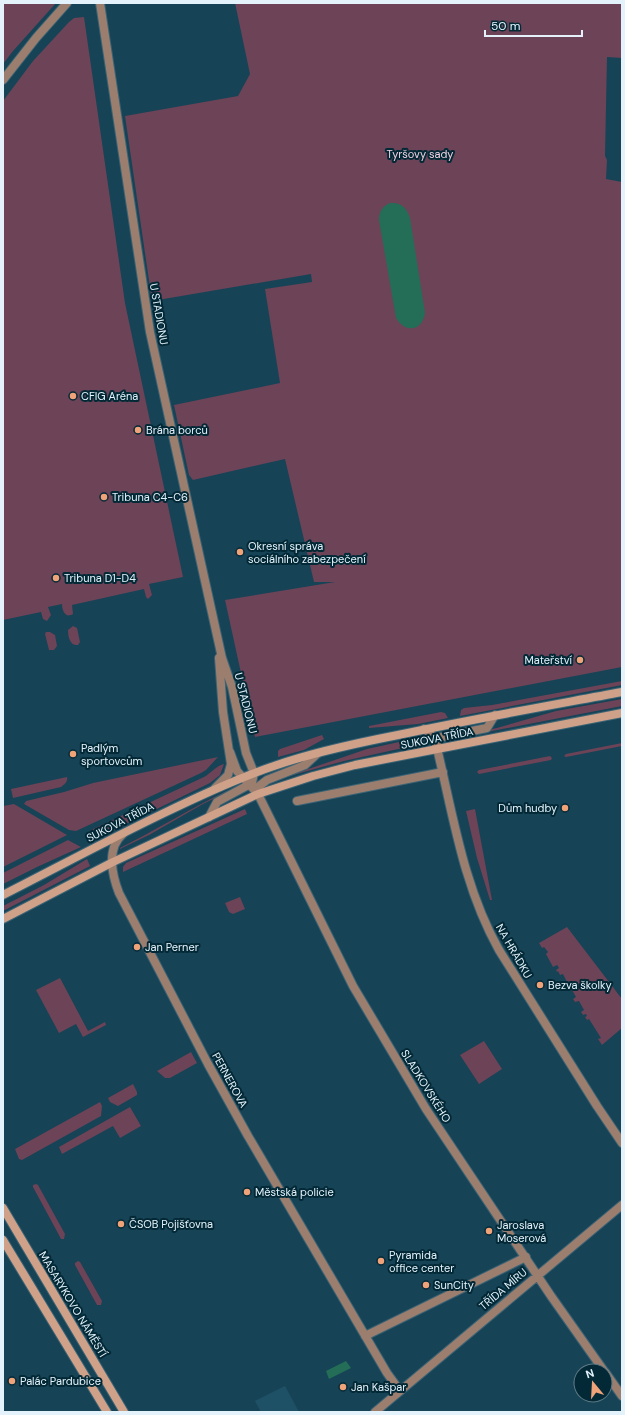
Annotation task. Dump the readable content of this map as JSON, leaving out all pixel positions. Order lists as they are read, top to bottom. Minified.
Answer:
{"streets":{"street":["U STADIONU","SUKOVA TŘÍDA","NA HRÁDKU","PERNEROVA","SLADKOVSKÉHO","TŘÍDA MÍRU","MASARYKOVO NÁMĚSTÍ"]},"crossings":[["U STADIONU","SUKOVA TŘÍDA"],["U STADIONU","SLADKOVSKÉHO"],["SUKOVA TŘÍDA","NA HRÁDKU"],["SUKOVA TŘÍDA","PERNEROVA"],["SUKOVA TŘÍDA","SLADKOVSKÉHO"],["PERNEROVA","TŘÍDA MÍRU"],["SLADKOVSKÉHO","TŘÍDA MÍRU"]],"parks":["Tyršovy sady"],"places":["CFIG Aréna","Brána borců","Tribuna C4-C6","Okresní správa sociálního zabezpečení","Tribuna D1-D4","Mateřství","Padlým sportovcům","Dům hudby","Jan Perner","Bezva školky","Městská policie","ČSOB Pojišťovna","Jaroslava Moserová","Pyramida office center","SunCity","Palác Pardubice","Jan Kašpar"],"scale_bar":"50 m","north":"top"}
